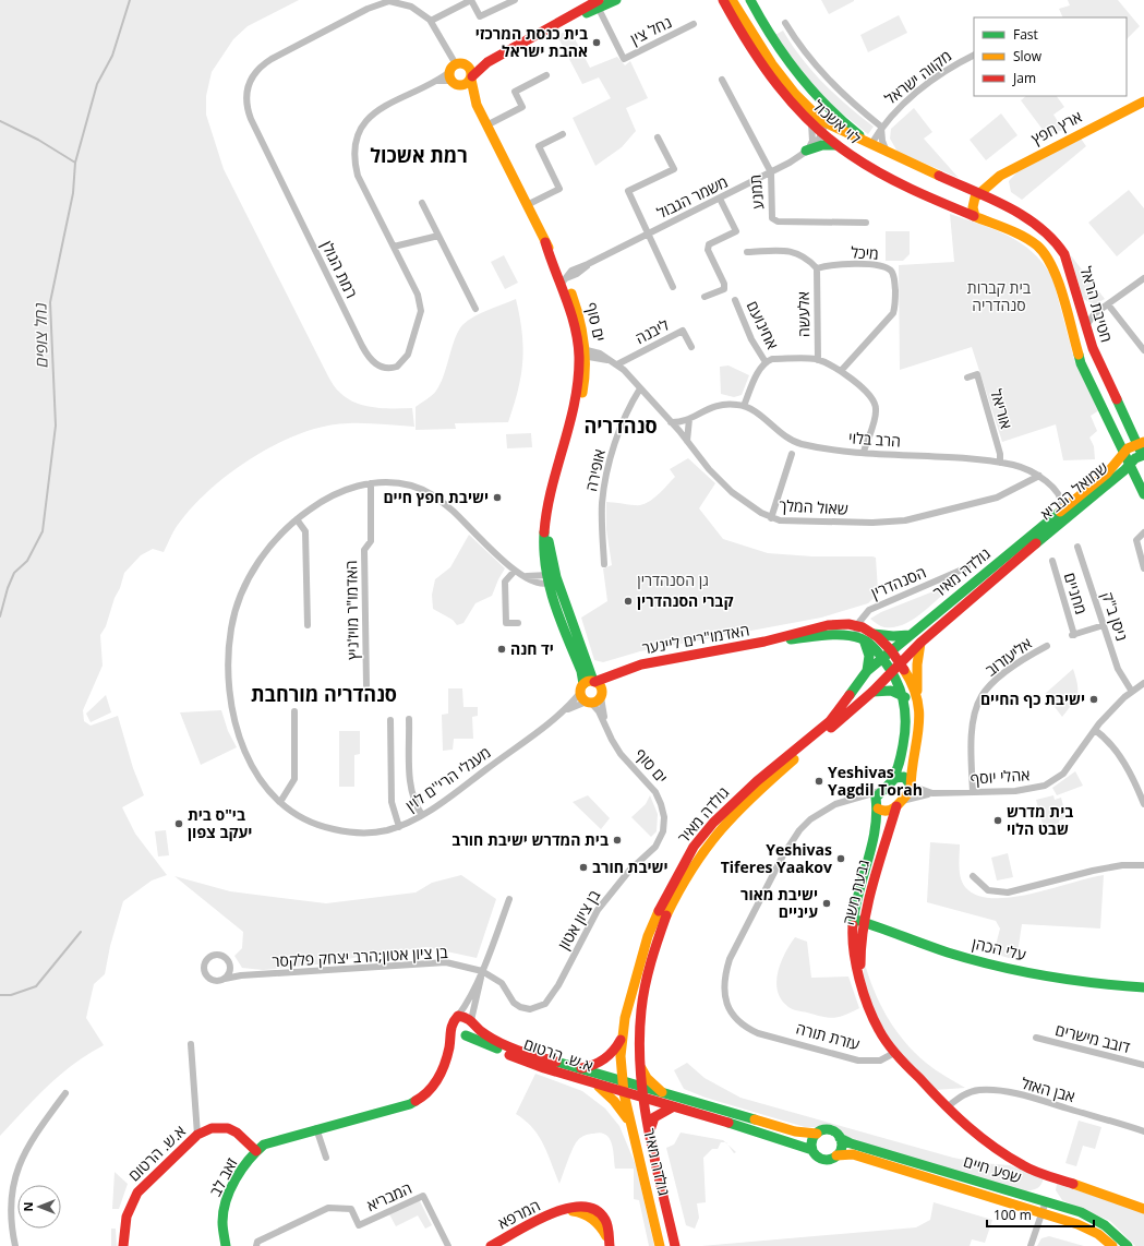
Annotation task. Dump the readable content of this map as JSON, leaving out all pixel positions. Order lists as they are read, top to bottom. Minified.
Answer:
{"streets":{"street":["נחל צין","מקווה ישראל","לוי אשכול","ארץ חפץ","תמנע","משמר הגבול","מיכל","רמת הגולן","חטיבת הראל","אלעשה","ים סוף","אחינועם","ליבנה","אוריאל","הרב בלוי","אופירה","שמואל הנביא","שאול המלך","גולדה מאיר","הסנהדרין","מחניים","האדמו\"ר מויז'ניץ","ניסן ב\"ק","האדמו\"רים ליינער","אליעזרוב","אהלי יוסף","מעגלי הרי''ם לוין","גבעת משה","בן ציון אטון","עלי הכהן","בן ציון אטון;הרב יצחק פלקסר","עזרת תורה","דובב מישרים","א.ש. הרטום","אבן האזל","שפע חיים","זאב לב","המבריא","המרפא"]},"crossings":[["מקווה ישראל","לוי אשכול"],["לוי אשכול","ארץ חפץ"],["לוי אשכול","משמר הגבול"],["לוי אשכול","חטיבת הראל"],["ארץ חפץ","חטיבת הראל"],["תמנע","משמר הגבול"],["משמר הגבול","ים סוף"],["מיכל","אלעשה"],["מיכל","אחינועם"],["רמת הגולן","ים סוף"],["חטיבת הראל","שמואל הנביא"],["אלעשה","אחינועם"],["ים סוף","האדמו\"רים ליינער"],["ים סוף","מעגלי הרי''ם לוין"],["ים סוף","בן ציון אטון"],["אחינועם","הרב בלוי"],["ליבנה","שאול המלך"],["אוריאל","הרב בלוי"],["הרב בלוי","שאול המלך"],["אופירה","שאול המלך"],["שמואל הנביא","גולדה מאיר"],["גולדה מאיר","האדמו\"רים ליינער"],["גולדה מאיר","א.ש. הרטום"],["הסנהדרין","האדמו\"רים ליינער"],["מחניים","ניסן ב\"ק"],["האדמו\"ר מויז'ניץ","מעגלי הרי''ם לוין"],["ניסן ב\"ק","אהלי יוסף"],["האדמו\"רים ליינער","מעגלי הרי''ם לוין"],["אליעזרוב","אהלי יוסף"],["גבעת משה","עלי הכהן"],["גבעת משה","עזרת תורה"],["בן ציון אטון","בן ציון אטון;הרב יצחק פלקסר"],["א.ש. הרטום","זאב לב"]],"districts":["רמת אשכול","סנהדריה","סנהדריה מורחבת"],"water":["נחל צופים"],"parks":["בית קברות סנהדריה","גן הסנהדרין"],"places":["בית כנסת המרכזי אהבת ישראל","ישיבת חפץ חיים","קברי הסנהדרין","יד חנה","ישיבת כף החיים","Yeshivas Yagdil Torah","בית מדרש שבט הלוי","בי\"ס בית יעקב צפון","בית המדרש ישיבת חורב","Yeshivas Tiferes Yaakov","ישיבת חורב","ישיבת מאור עיניים"],"legend":["Fast","Slow","Jam"],"scale_bar":"100 m","north":"left"}
